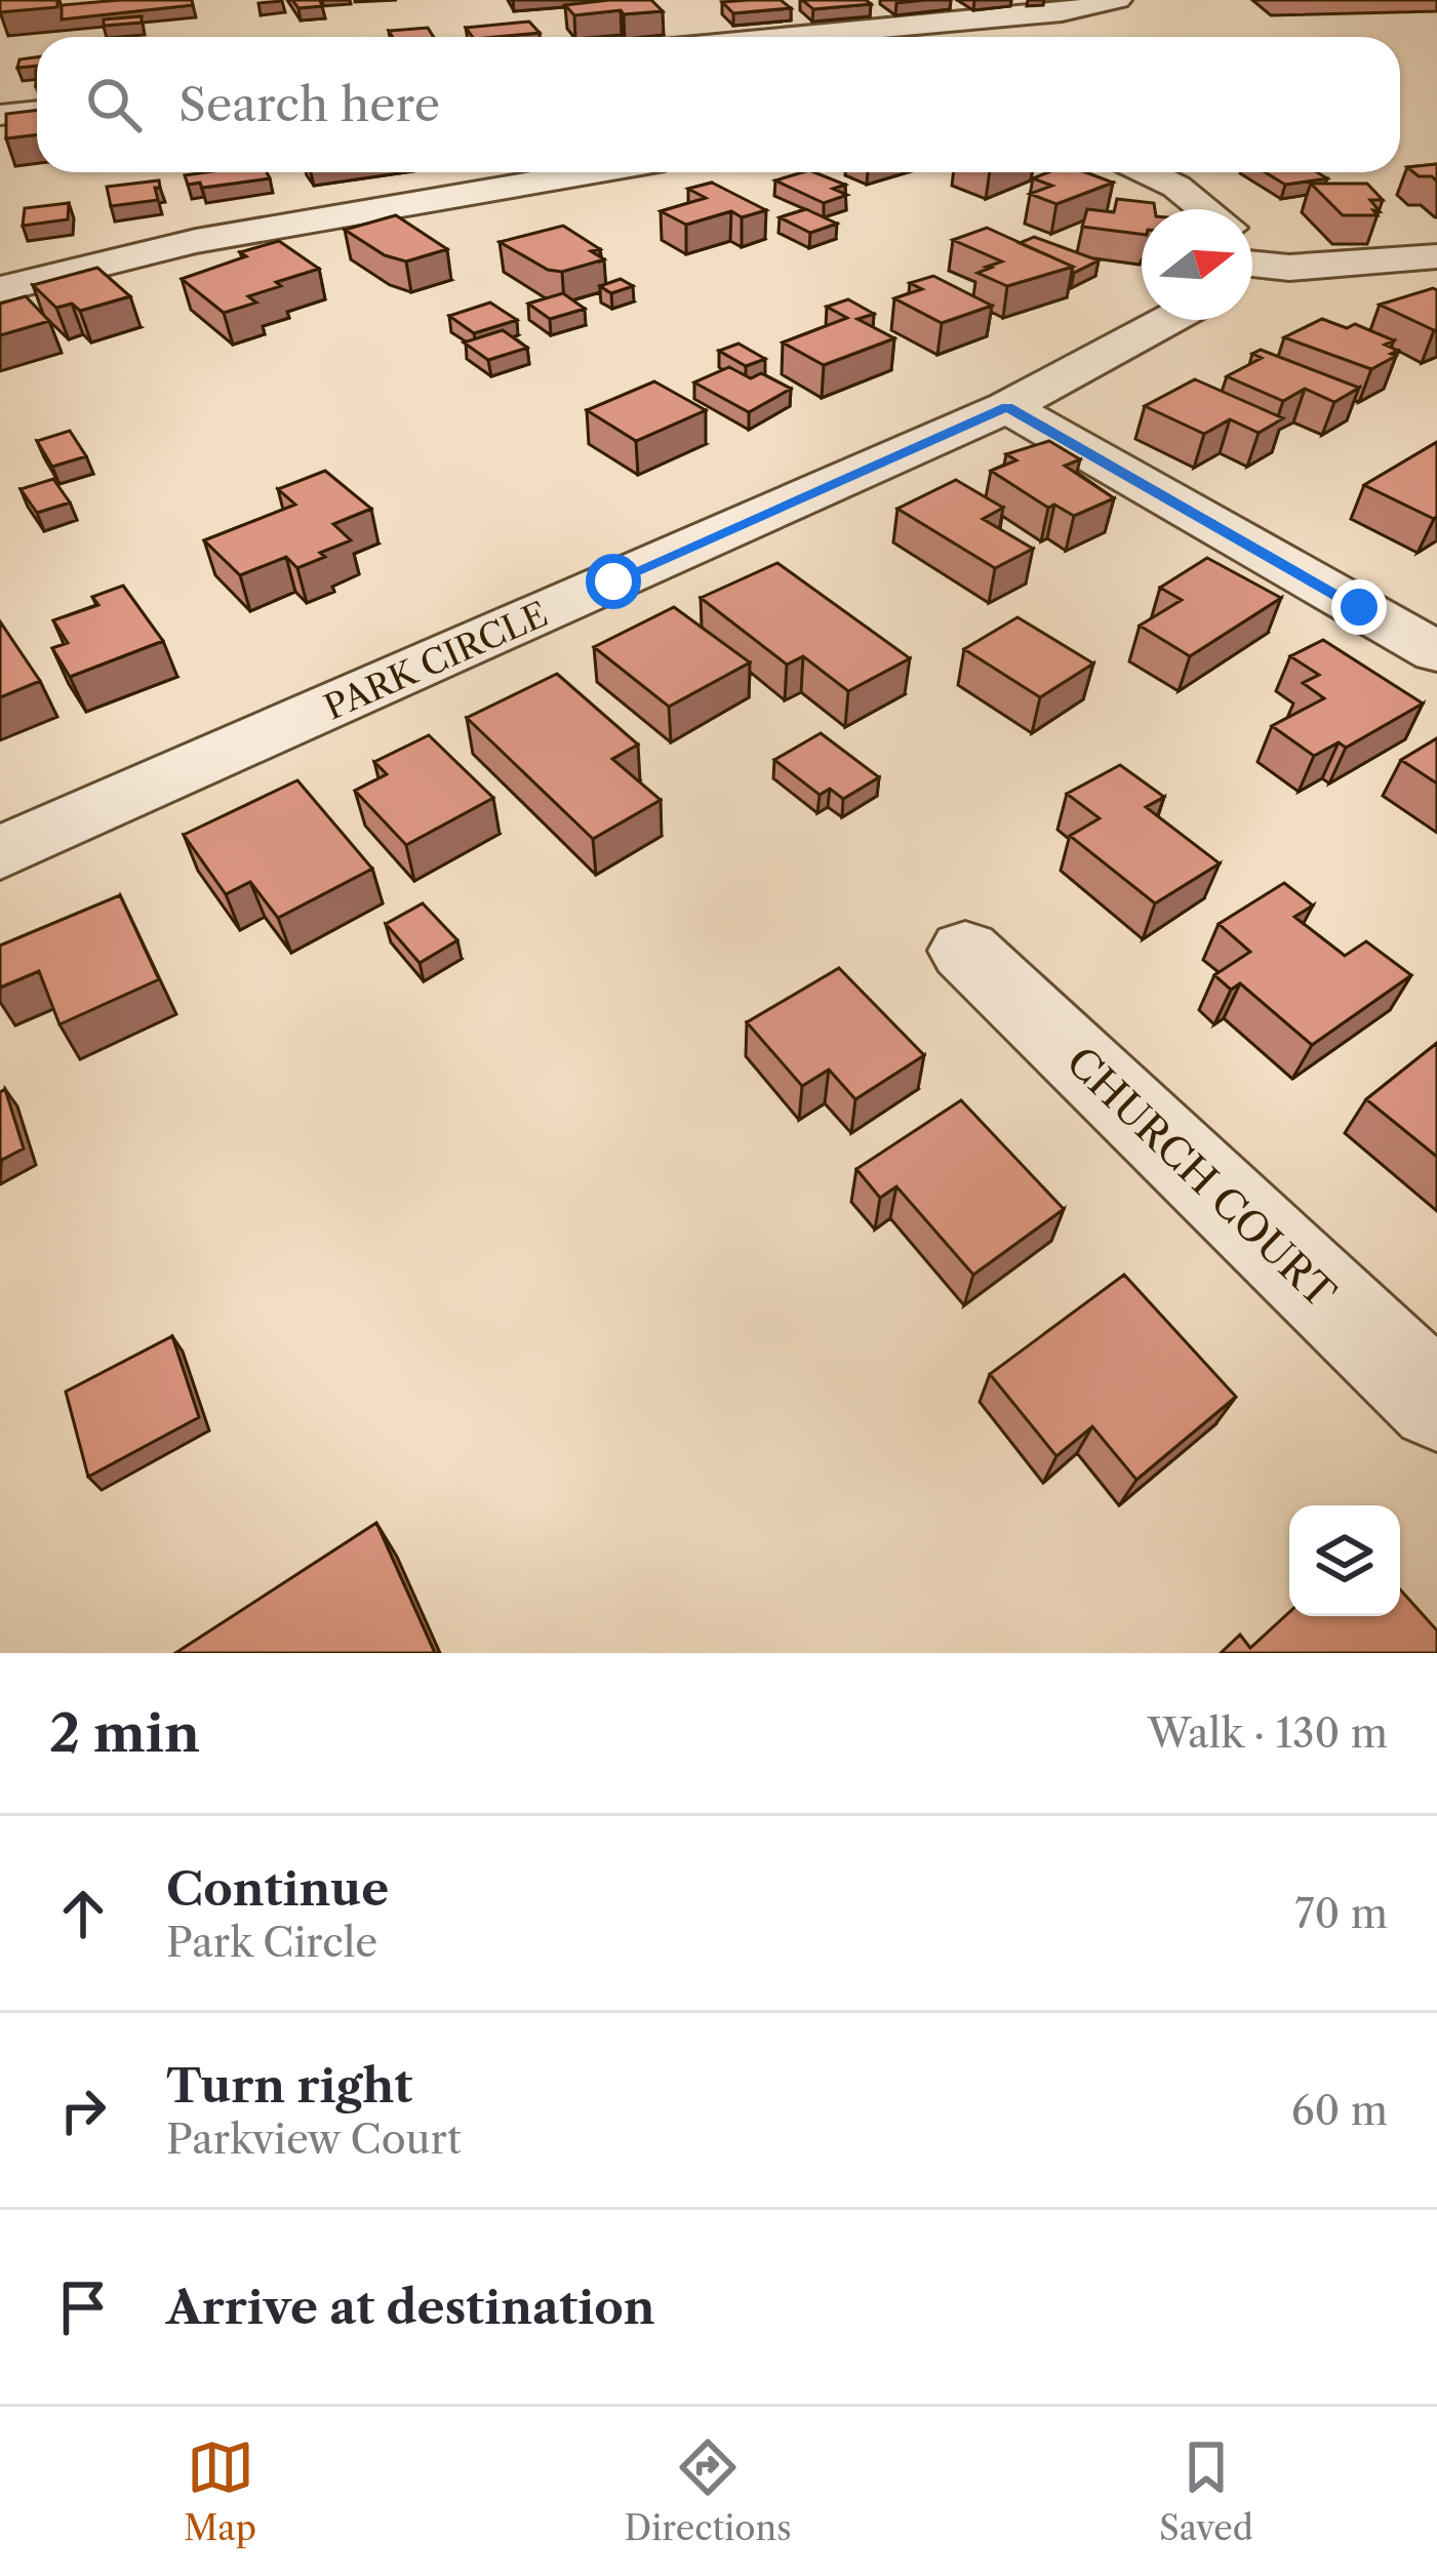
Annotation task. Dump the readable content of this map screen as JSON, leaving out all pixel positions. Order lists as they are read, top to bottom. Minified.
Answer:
{"streets":{"street":["PARK CIRCLE","CHURCH COURT"]},"north":"right","page":{"search":"Search here","heading":["2 min","Walk · 130 m"],"list":[["Continue","Park Circle","70 m"],["Turn right","Parkview Court","60 m"],"Arrive at destination"],"nav":["Map","Directions","Saved"]}}
